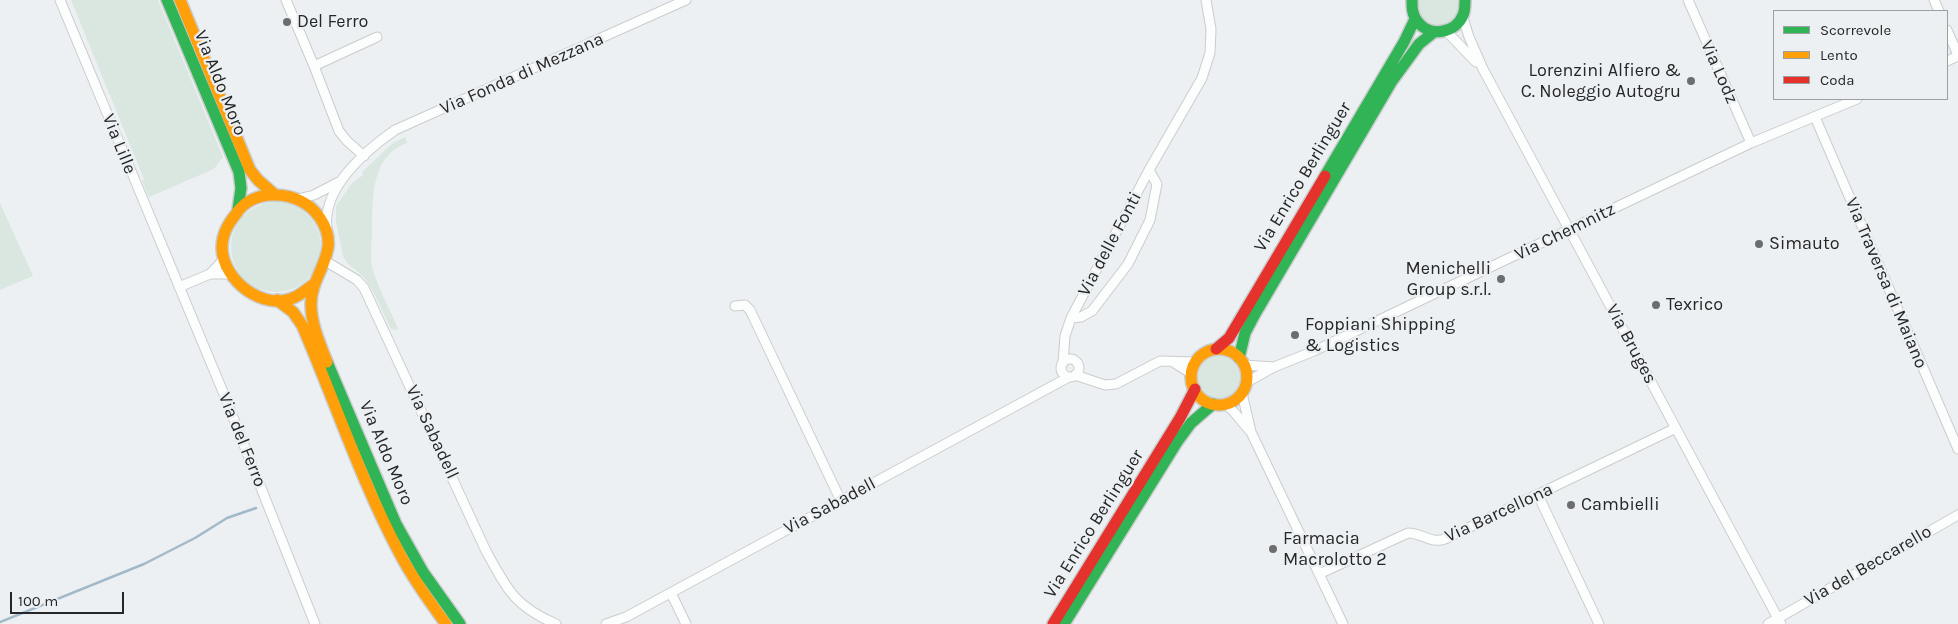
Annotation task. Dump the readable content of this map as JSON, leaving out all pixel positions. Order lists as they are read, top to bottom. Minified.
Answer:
{"streets":{"main road":["Via Aldo Moro","Via Enrico Berlinguer"],"street":["Via Lodz","Via Fonda di Mezzana","Via Lille","Via Chemnitz","Via delle Fonti","Via Traversa di Maiano","Via Bruges","Via Sabadell","Via del Ferro","Via Barcellona","Via del Beccarello"]},"crossings":[["Via Lodz","Via Chemnitz"],["Via Aldo Moro","Via Sabadell"],["Via Lille","Via del Ferro"],["Via Enrico Berlinguer","Via Chemnitz"],["Via Chemnitz","Via Traversa di Maiano"],["Via Chemnitz","Via Bruges"],["Via Bruges","Via Barcellona"],["Via Bruges","Via del Beccarello"]],"places":["Del Ferro","Lorenzini Alfiero & C. Noleggio Autogru","Simauto","Menichelli Group s.r.l.","Texrico","Foppiani Shipping & Logistics","Cambielli","Farmacia Macrolotto 2"],"legend":["Scorrevole","Lento","Coda"],"scale_bar":"100 m"}
